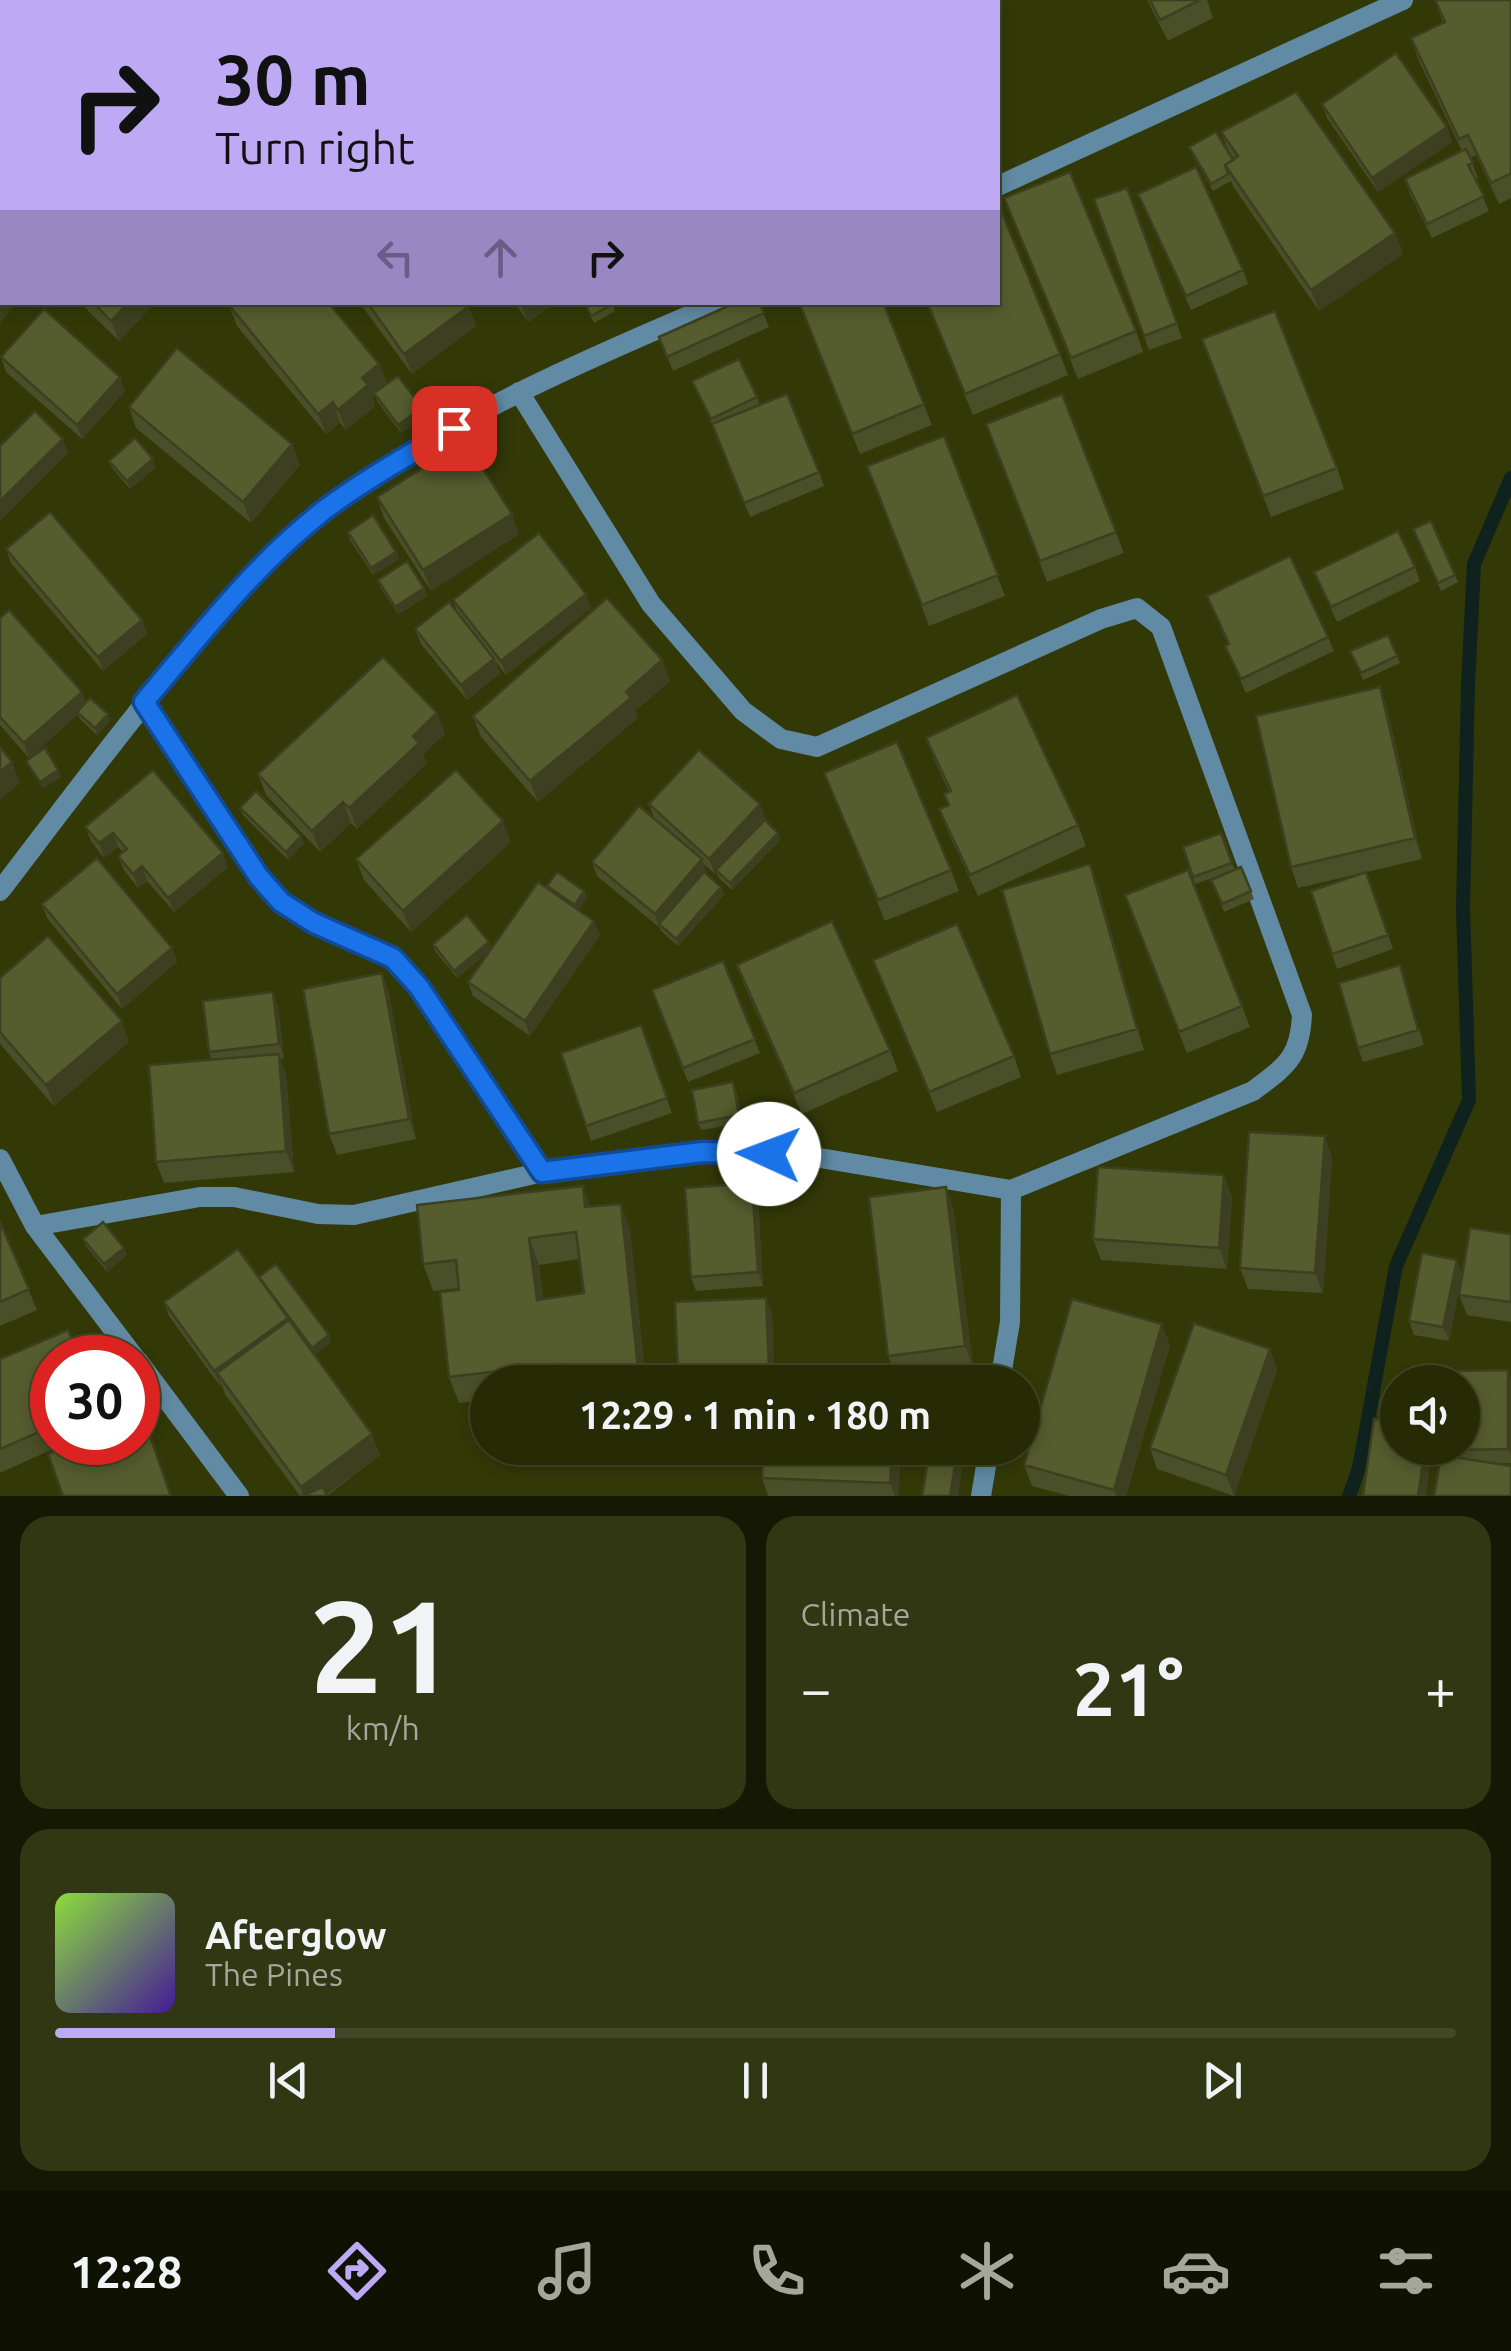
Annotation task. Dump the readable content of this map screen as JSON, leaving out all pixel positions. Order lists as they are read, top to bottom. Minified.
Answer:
{"page":{"turn":["30 m","Turn right"],"limit":"30","trip":"12:29 · 1 min · 180 m","tile":[["21","km/h"],"Climate"],"heat":["−","21°","+"],"song":["Afterglow","The Pines"],"tabs":"12:28"}}
